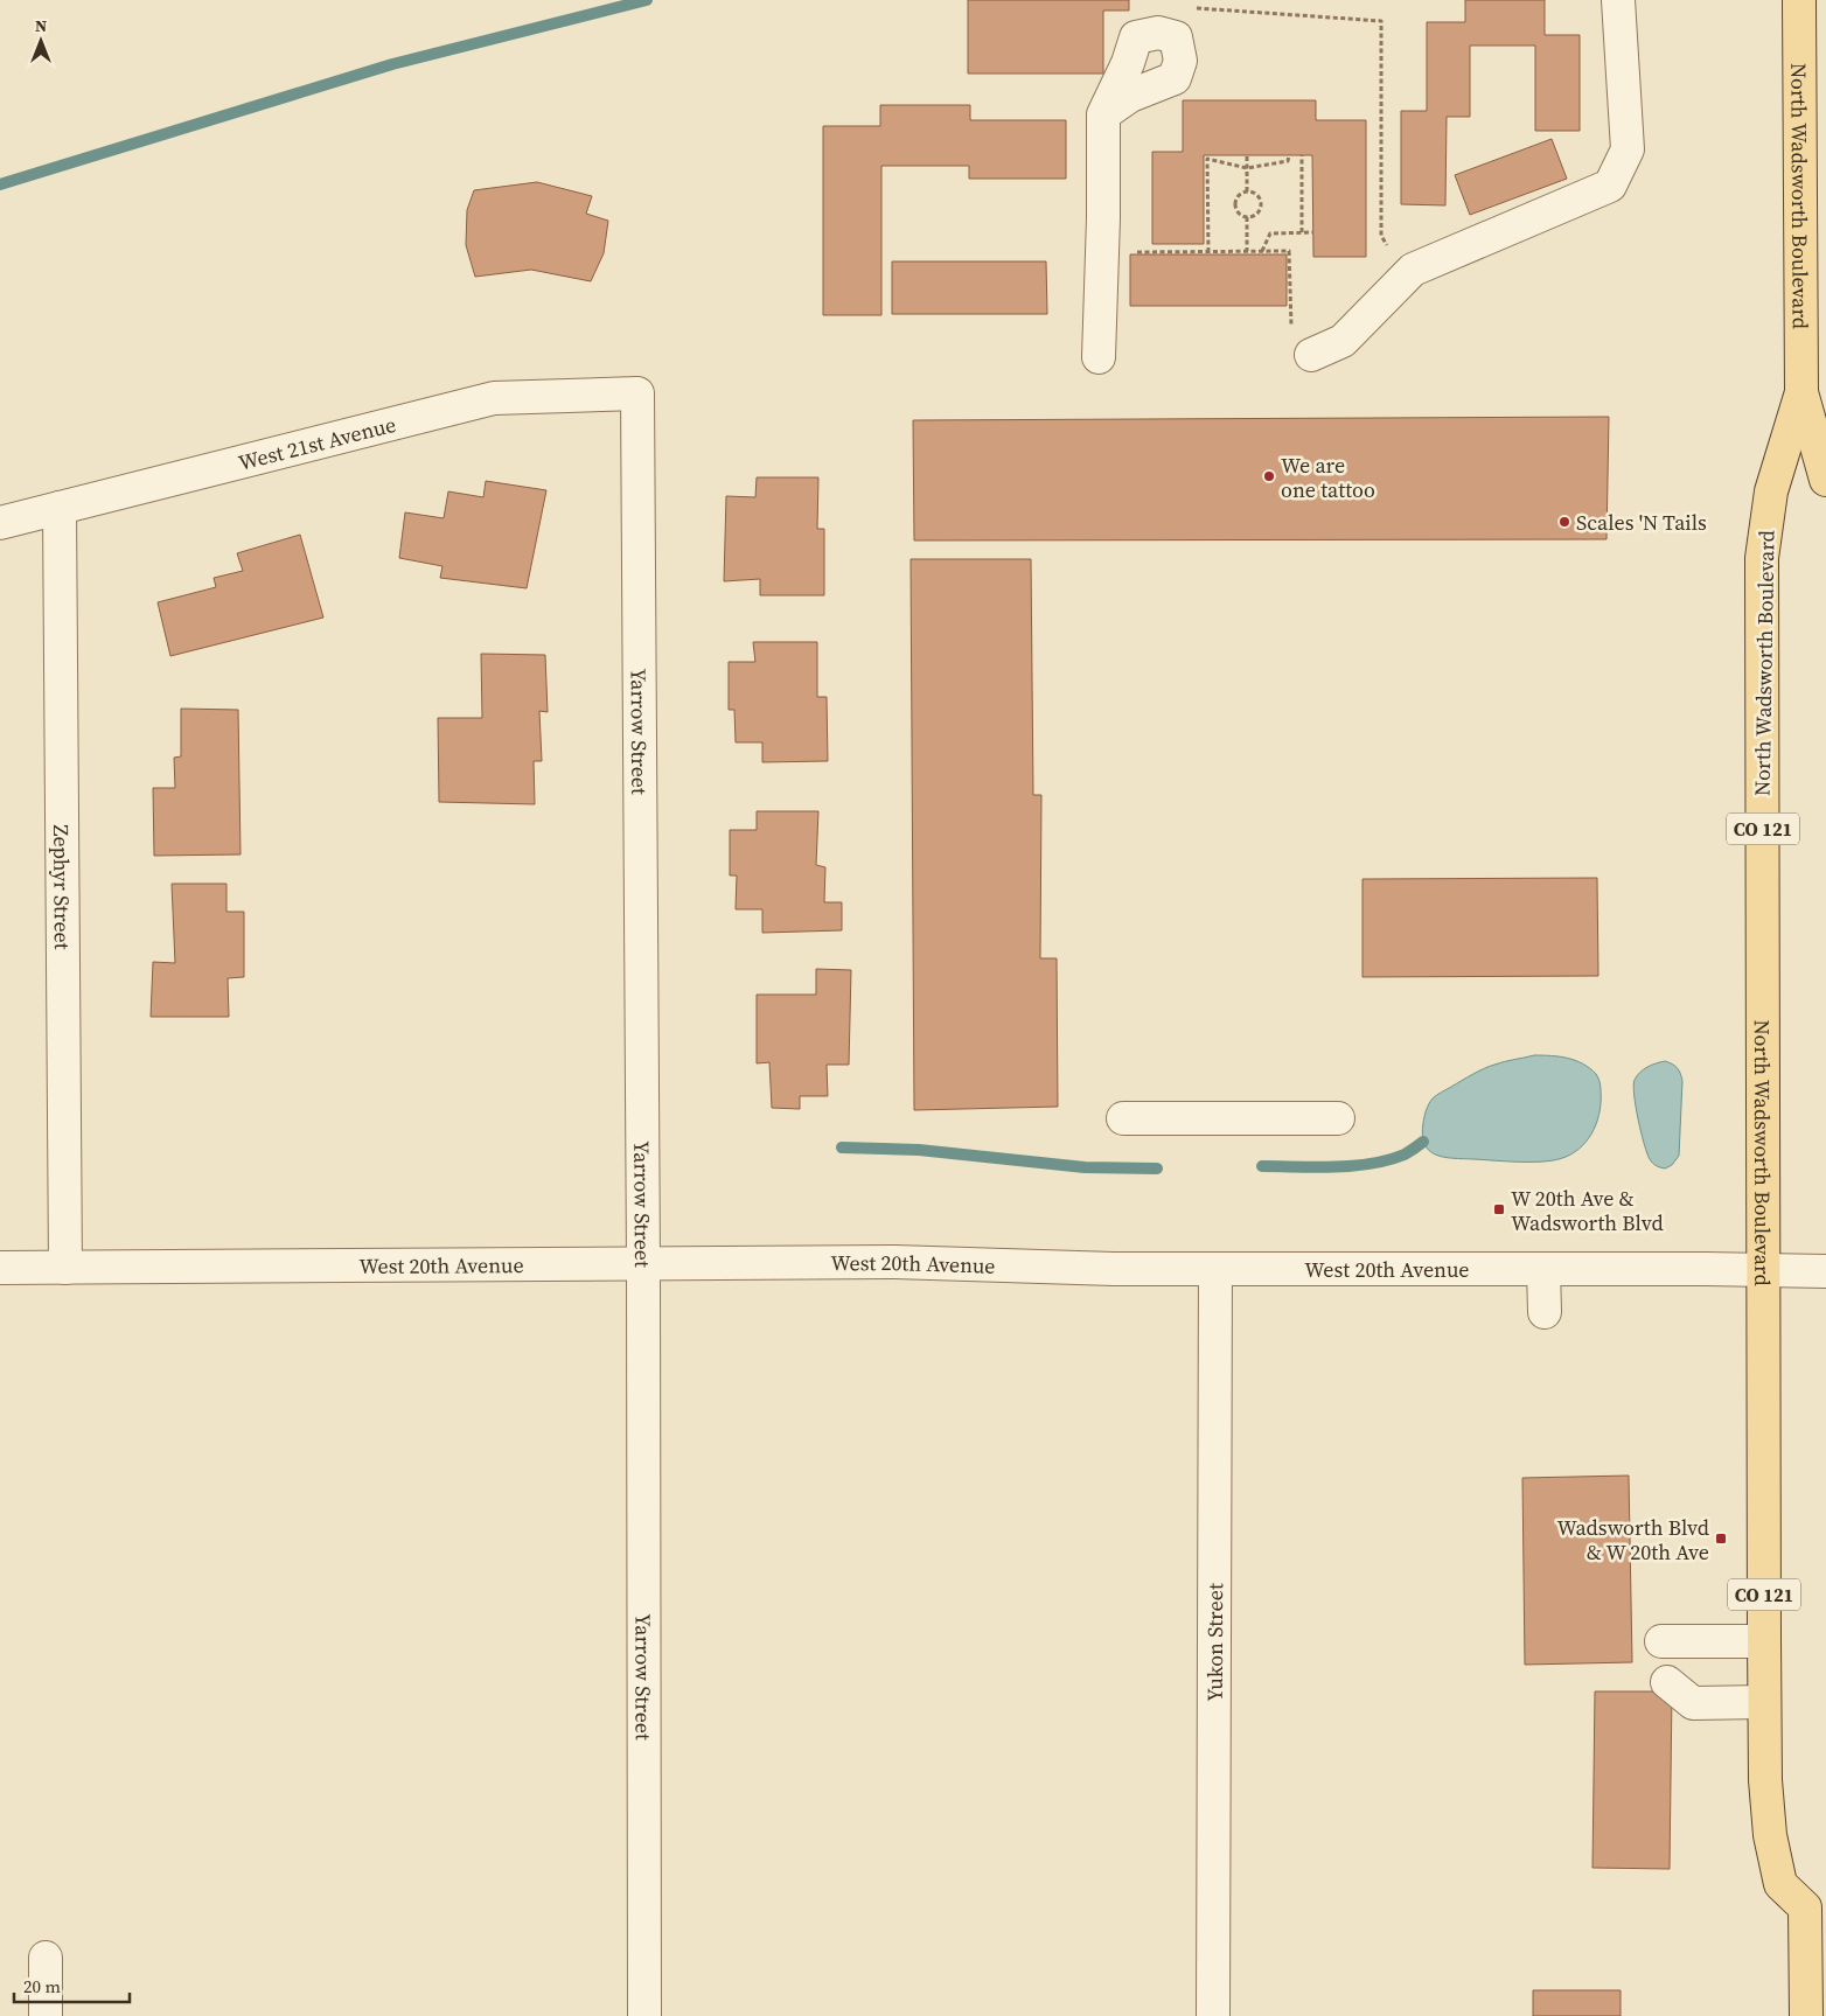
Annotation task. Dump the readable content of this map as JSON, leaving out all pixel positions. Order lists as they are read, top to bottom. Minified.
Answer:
{"streets":{"main road":["North Wadsworth Boulevard","CO 121"],"street":["West 21st Avenue","Yarrow Street","Zephyr Street","West 20th Avenue","Yukon Street"]},"crossings":[["North Wadsworth Boulevard","West 20th Avenue"],["West 21st Avenue","Yarrow Street"],["West 21st Avenue","Zephyr Street"],["Yarrow Street","West 20th Avenue"],["Zephyr Street","West 20th Avenue"],["West 20th Avenue","Yukon Street"]],"places":{"other":["We are one tattoo","Scales 'N Tails"],"transit":["W 20th Ave & Wadsworth Blvd","Wadsworth Blvd & W 20th Ave"]},"scale_bar":"20 m","north":"top"}
